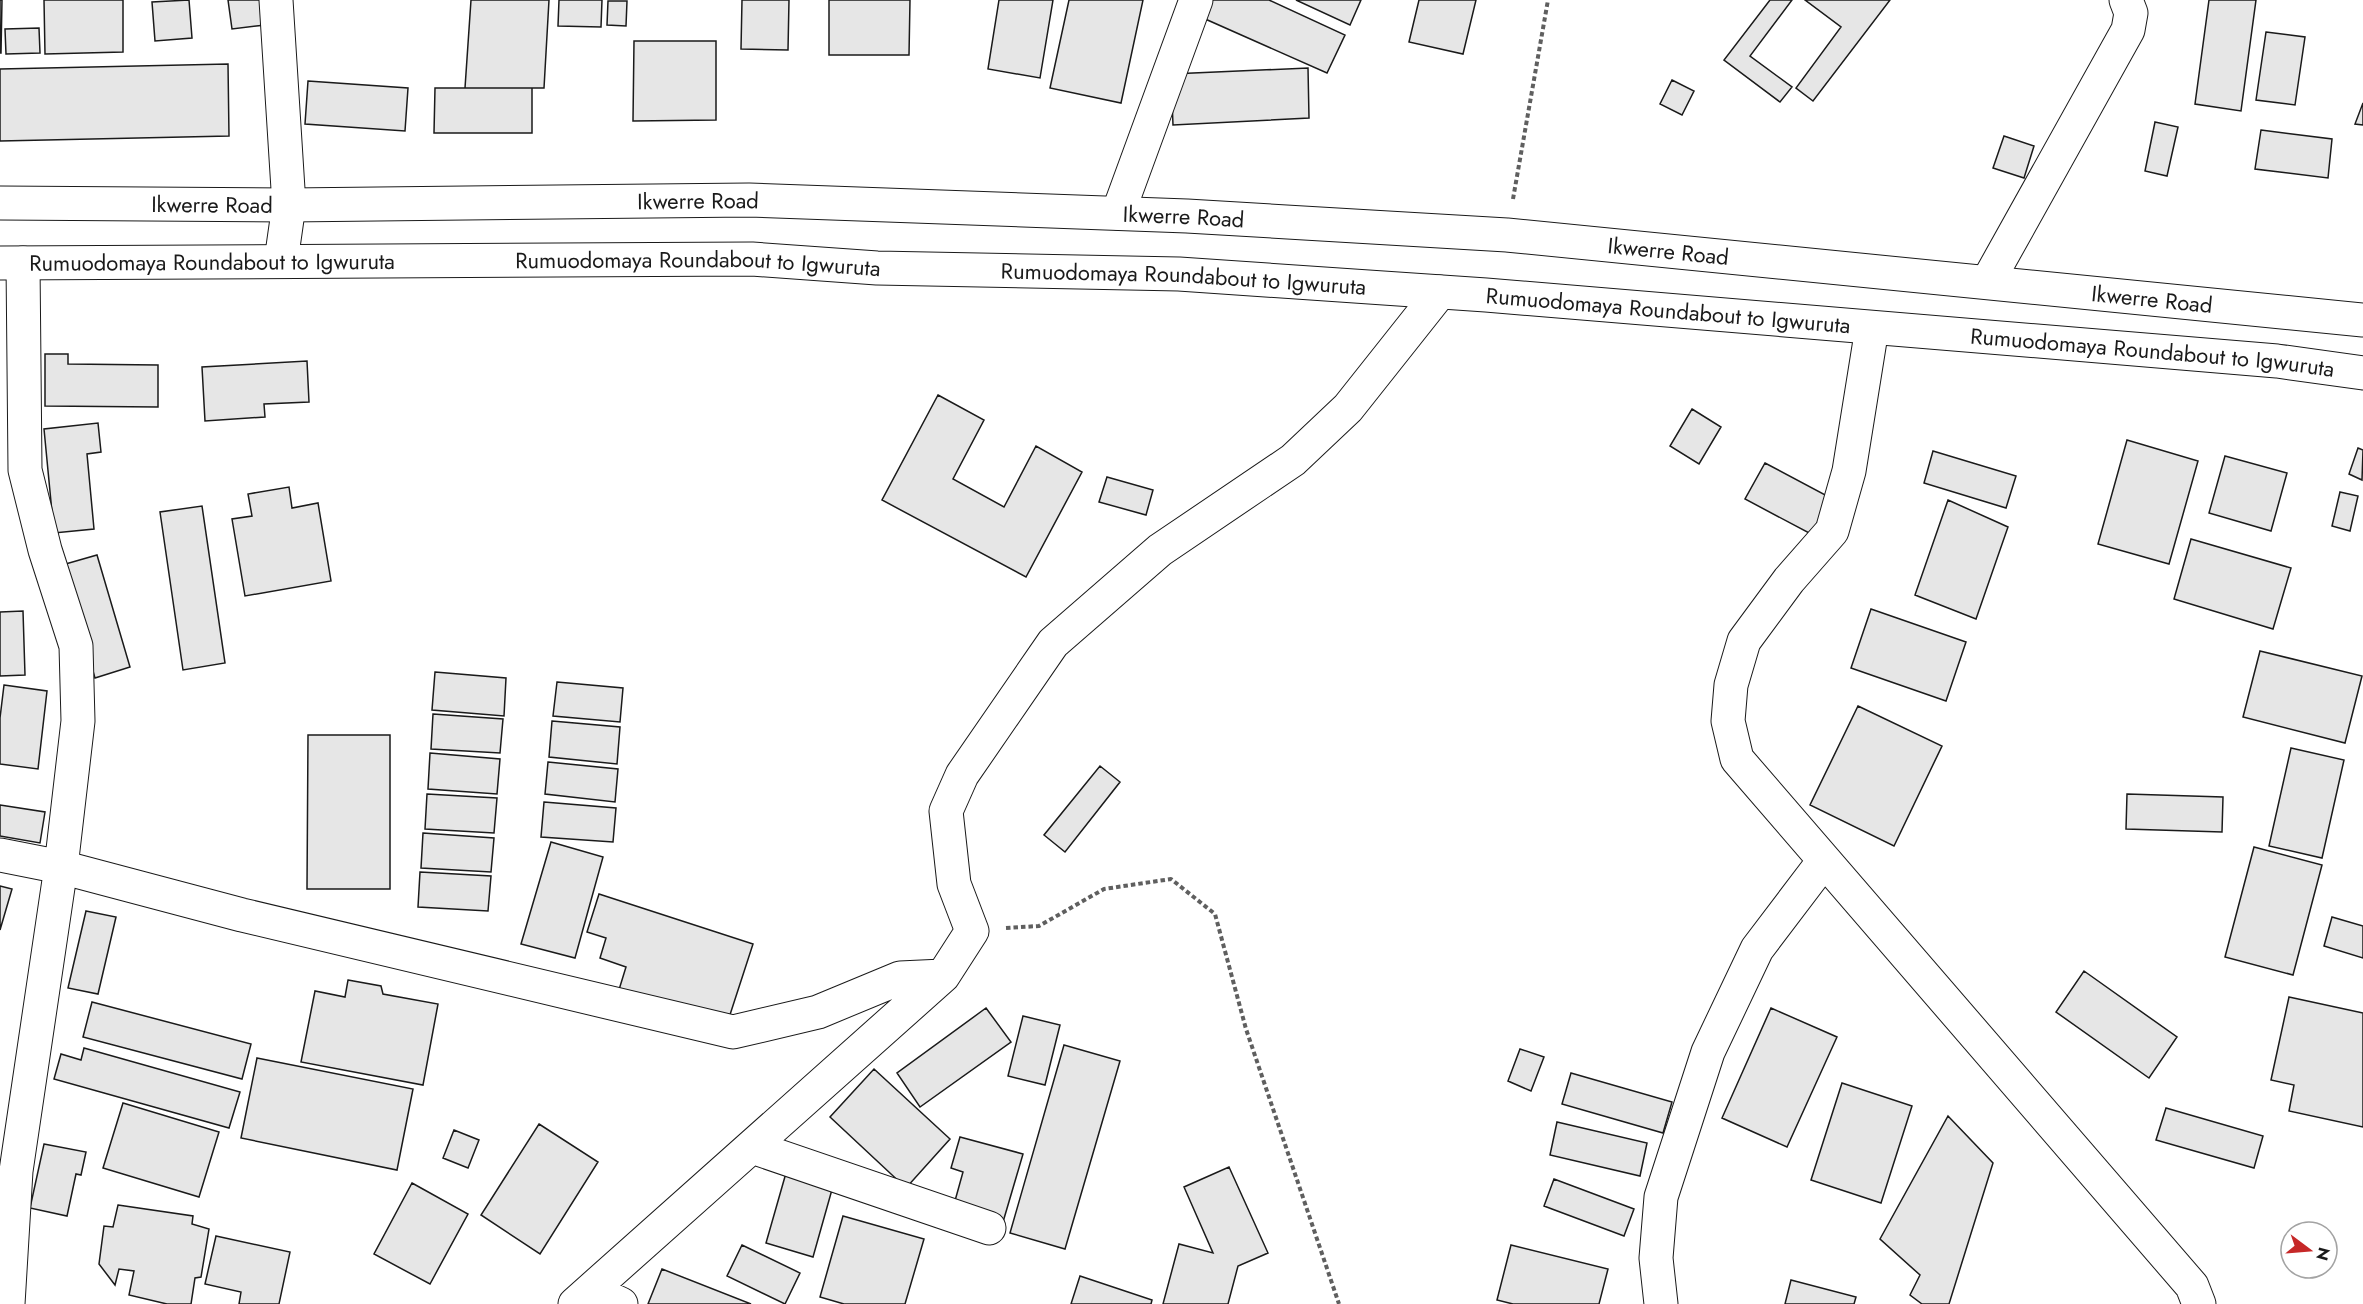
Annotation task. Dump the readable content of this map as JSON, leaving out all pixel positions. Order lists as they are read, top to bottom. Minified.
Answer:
{"streets":{"street":["Ikwerre Road","Rumuodomaya Roundabout to Igwuruta"]},"north":"right"}
